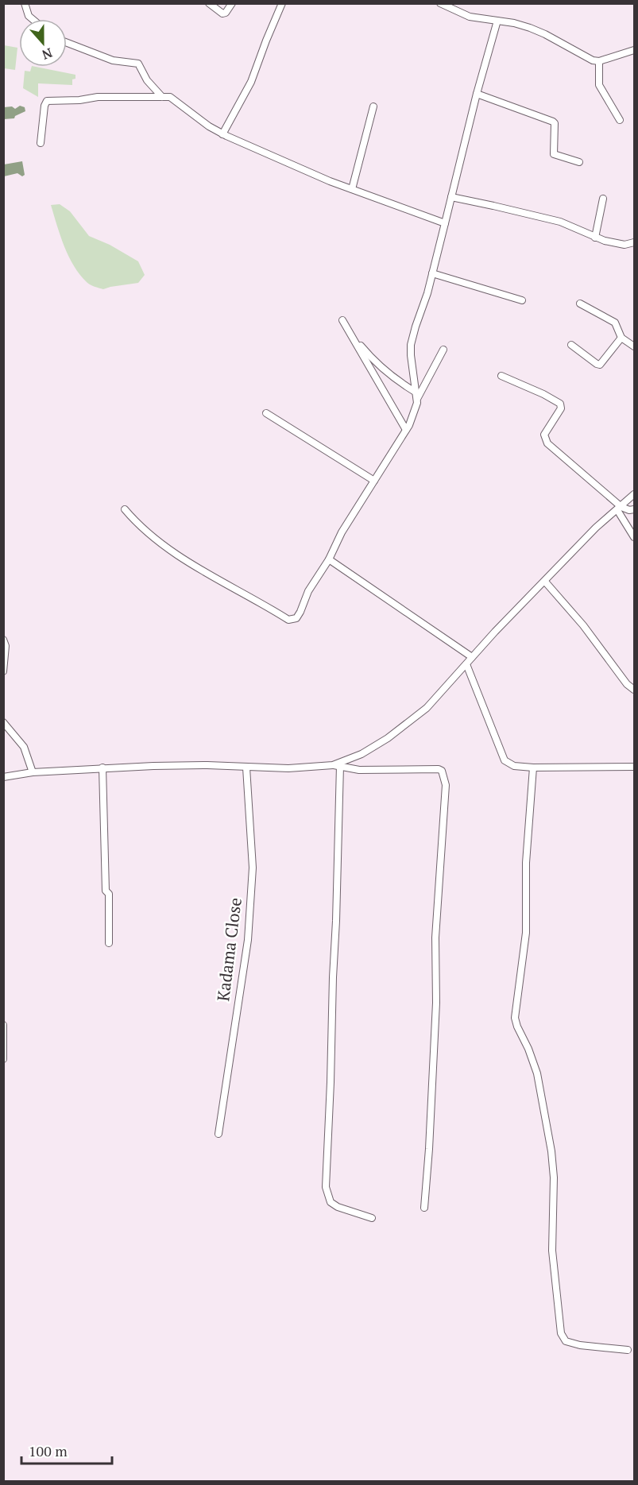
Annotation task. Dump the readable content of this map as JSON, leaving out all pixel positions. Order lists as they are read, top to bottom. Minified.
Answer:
{"streets":{"street":["Kadama Close"]},"scale_bar":"100 m","north":"bottom"}
